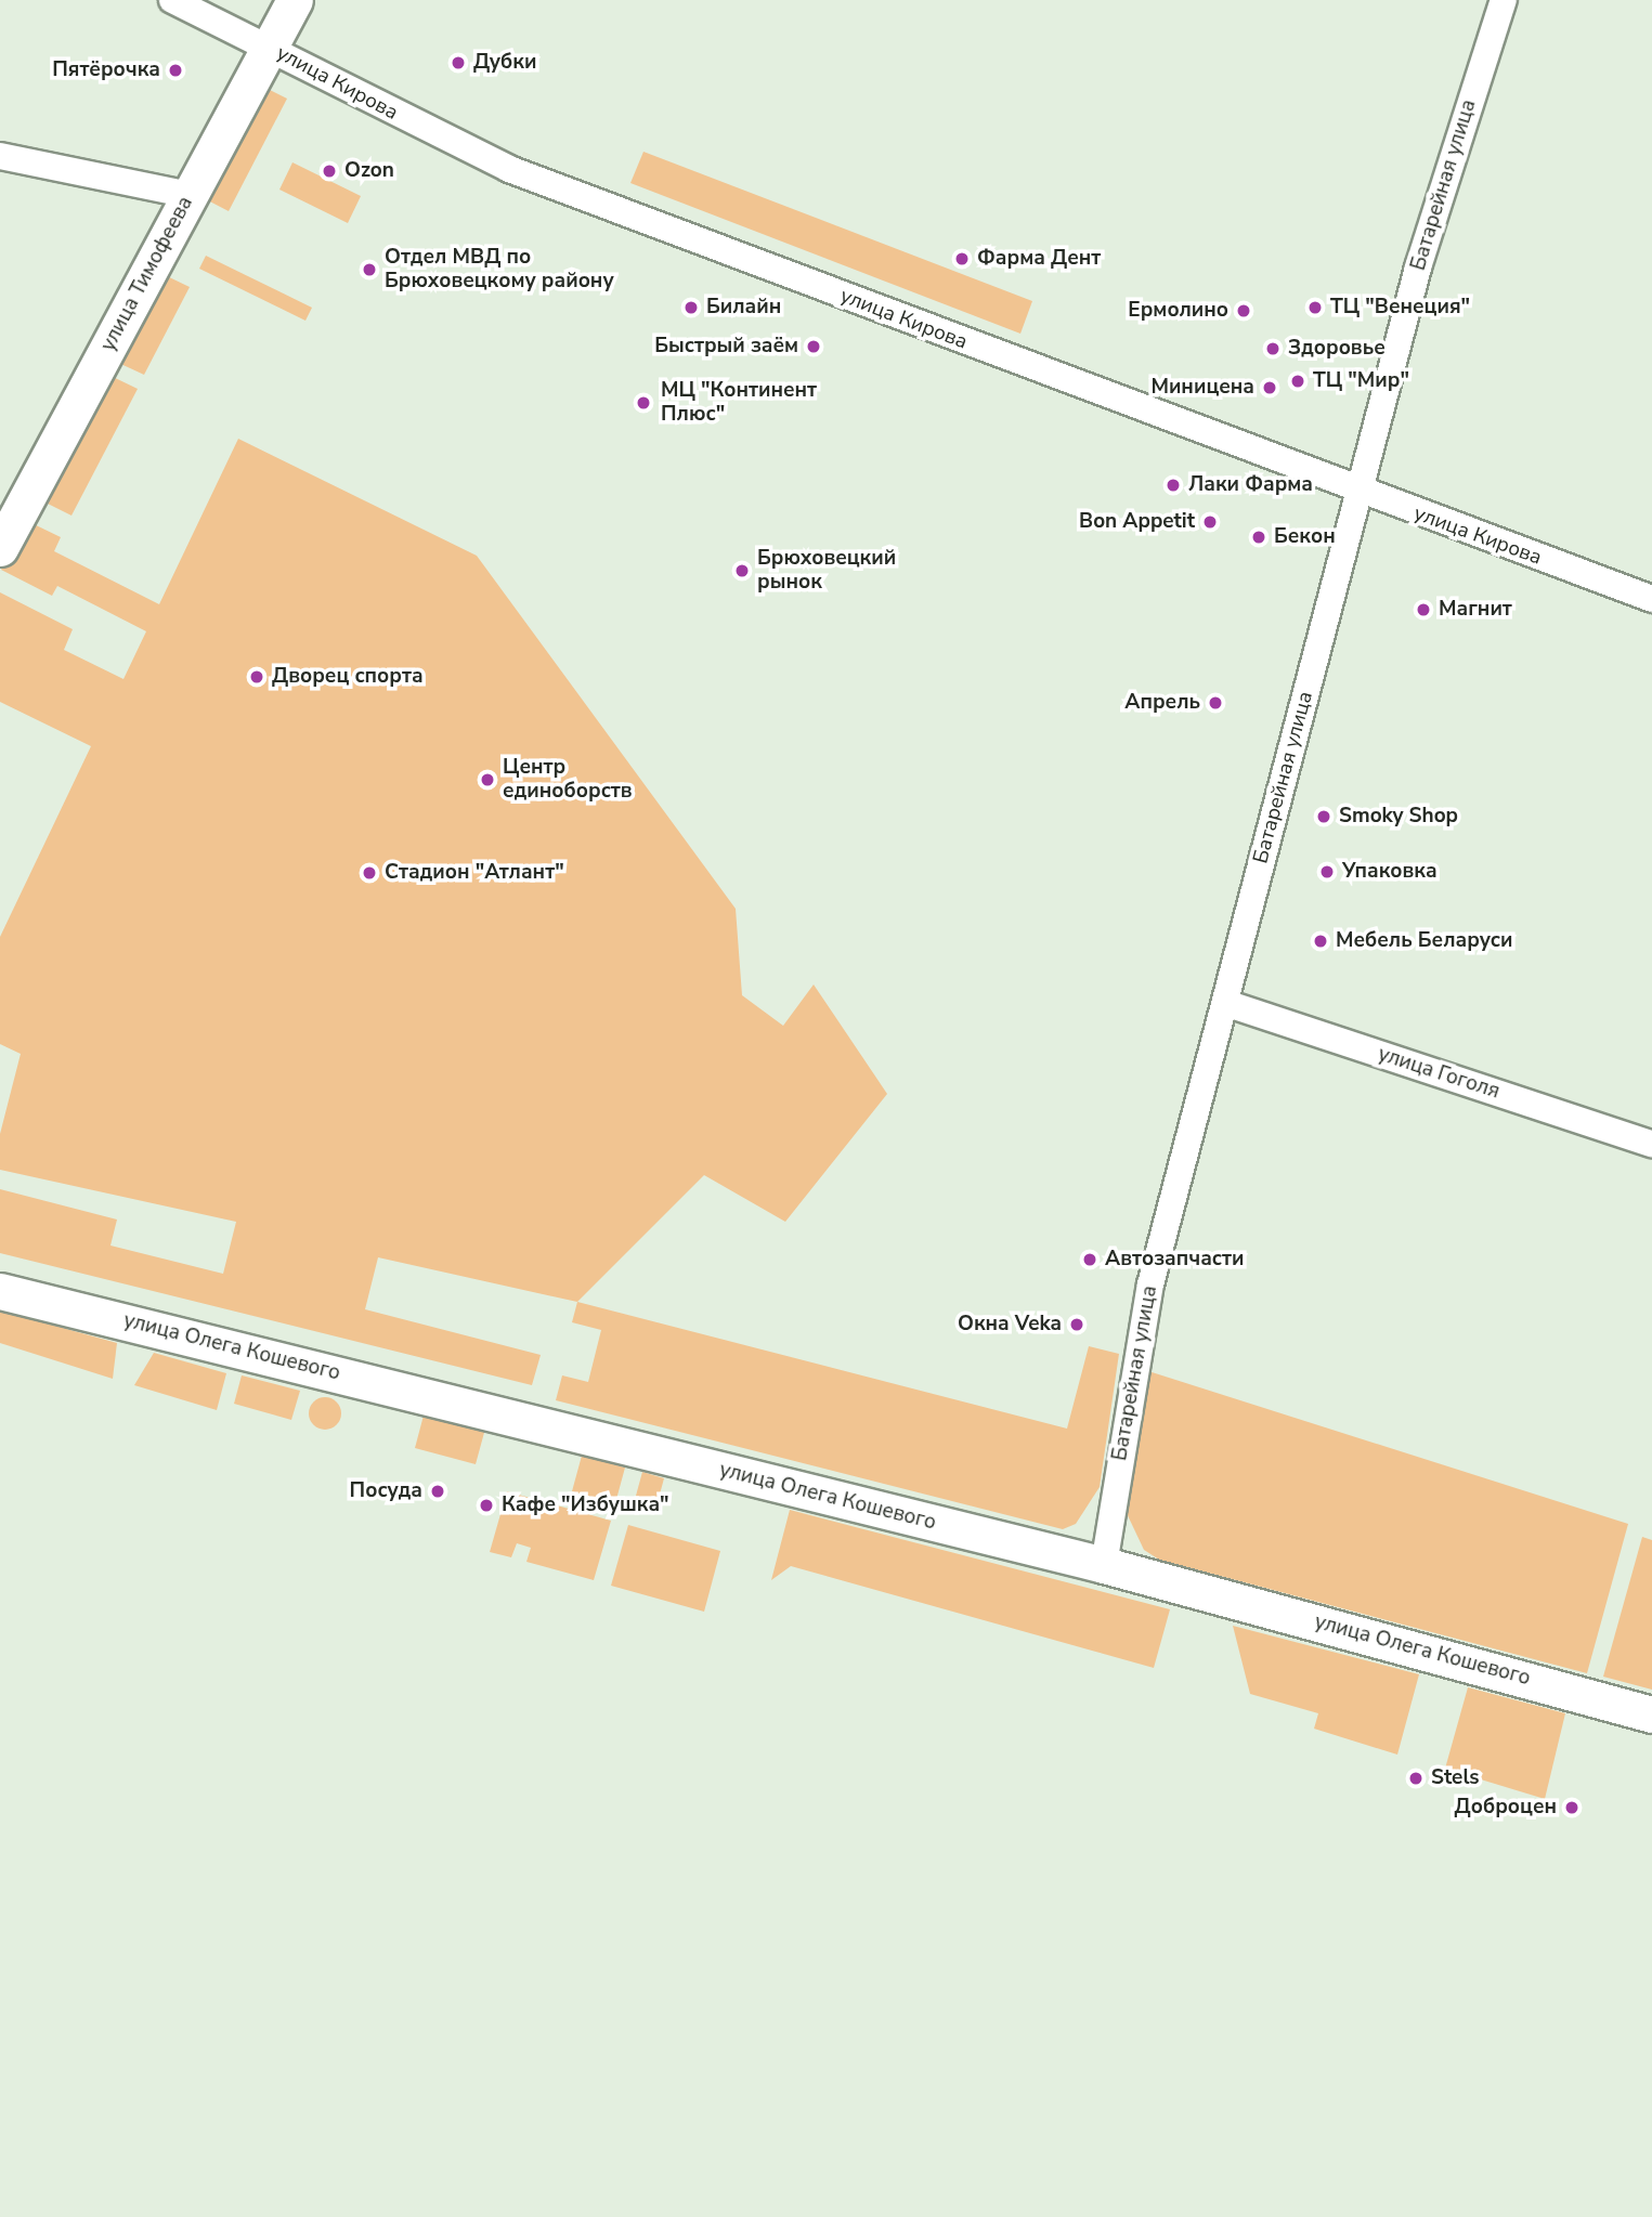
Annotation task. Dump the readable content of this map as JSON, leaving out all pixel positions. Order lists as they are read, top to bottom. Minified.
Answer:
{"streets":{"street":["улица Кирова","Батарейная улица","улица Тимофеева","улица Гоголя","улица Олега Кошевого"]},"crossings":[["улица Кирова","Батарейная улица"],["улица Кирова","улица Тимофеева"],["Батарейная улица","улица Гоголя"],["Батарейная улица","улица Олега Кошевого"]],"places":["Дубки","Пятёрочка","Ozon","Фарма Дент","Отдел МВД по Брюховецкому району","Билайн","ТЦ \"Венеция\"","Ермолино","Быстрый заём","Здоровье","ТЦ \"Мир\"","Миницена","МЦ \"Континент Плюс\"","Лаки Фарма","Bon Appetit","Бекон","Брюховецкий рынок","Магнит","Дворец спорта","Апрель","Центр единоборств","Smoky Shop","Упаковка","Стадион \"Атлант\"","Мебель Беларуси","Автозапчасти","Окна Veka","Посуда","Кафе \"Избушка\"","Stels","Доброцен"]}
